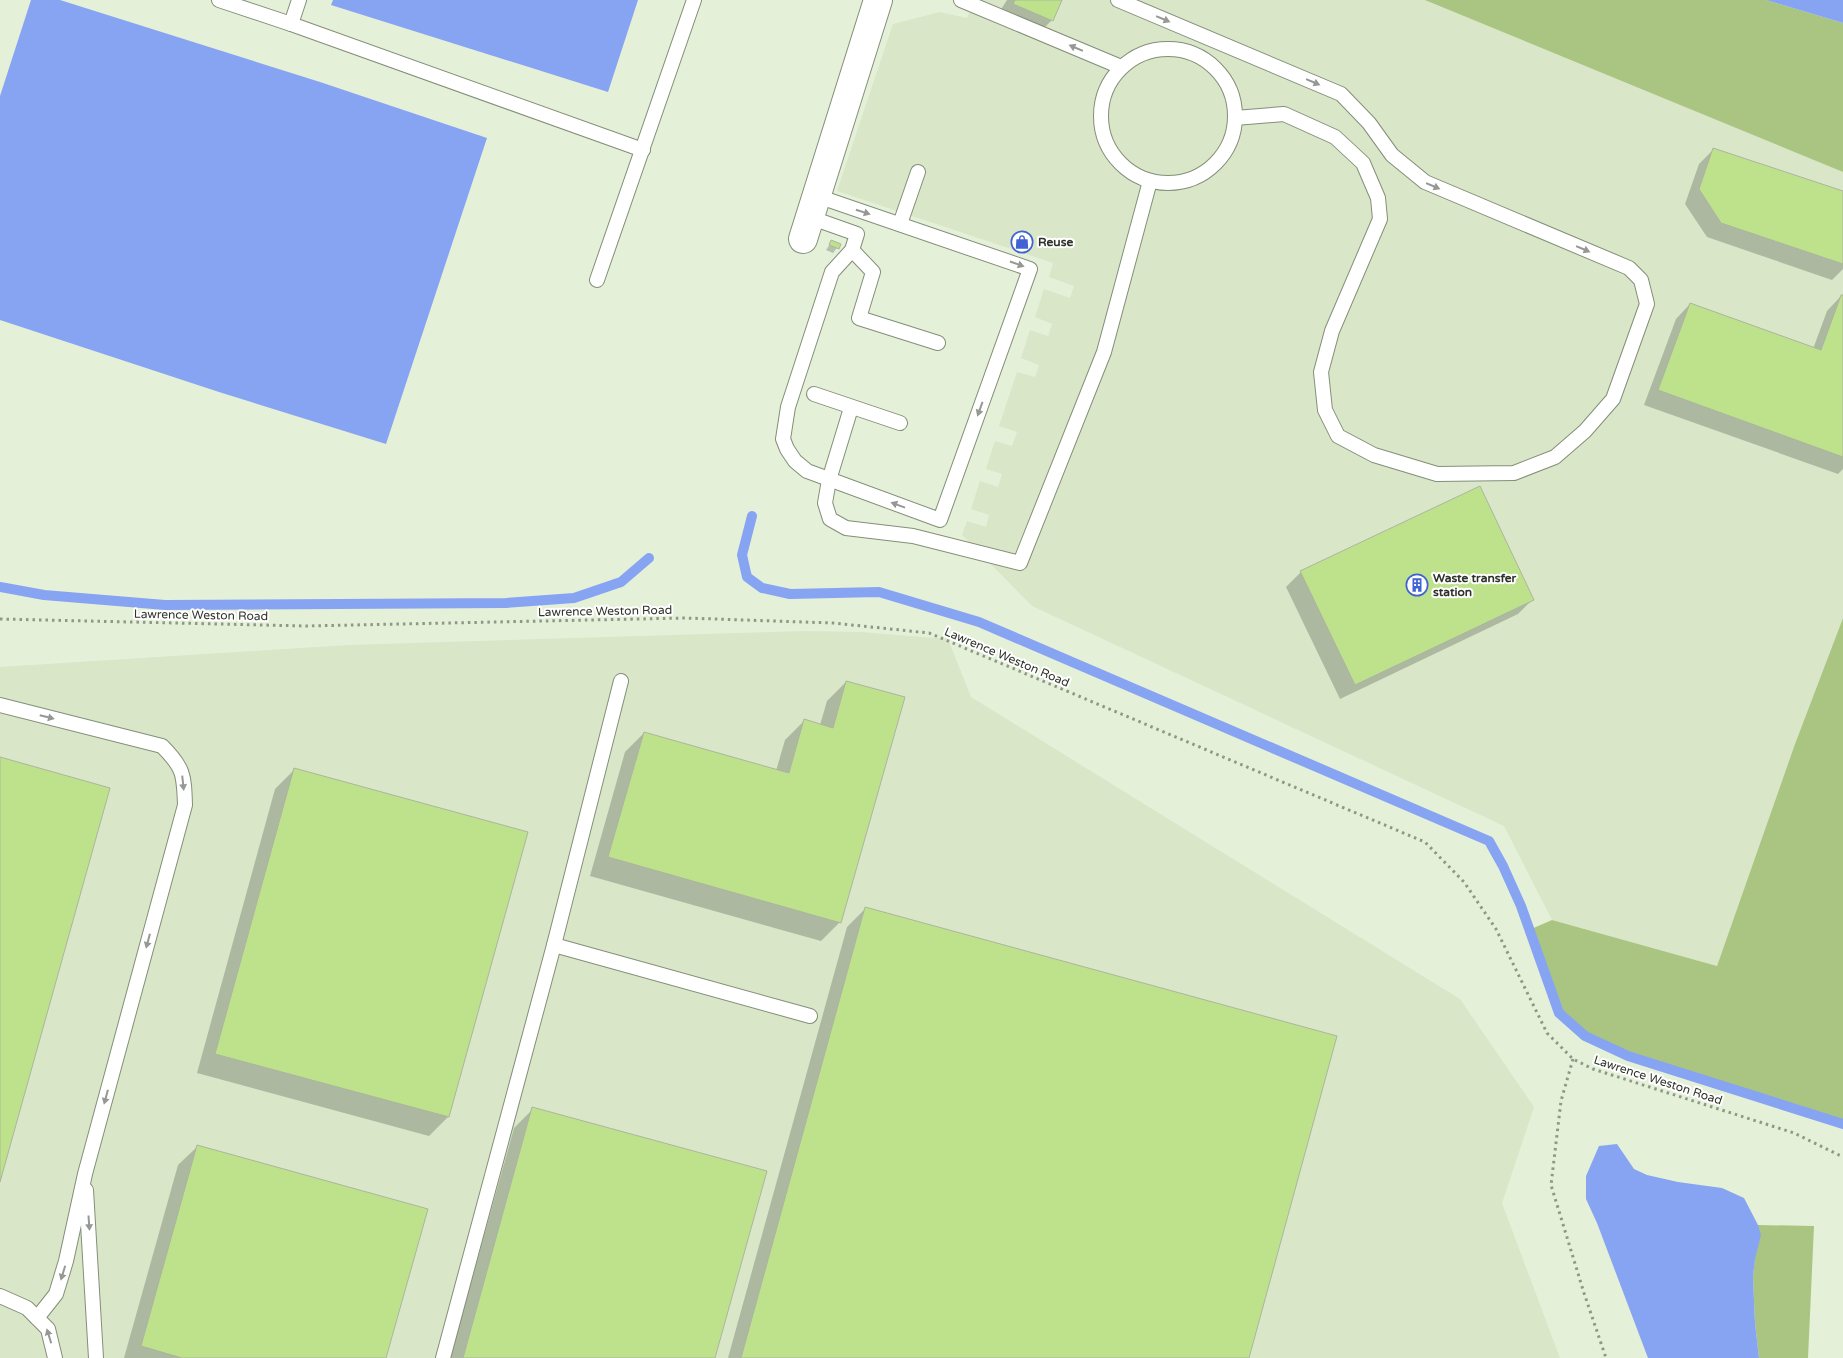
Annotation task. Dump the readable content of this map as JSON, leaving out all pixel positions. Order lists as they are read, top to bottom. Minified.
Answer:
{"streets":{"path":["Lawrence Weston Road"]},"places":{"shop":["Reuse"],"building":["Waste transfer station"]}}
